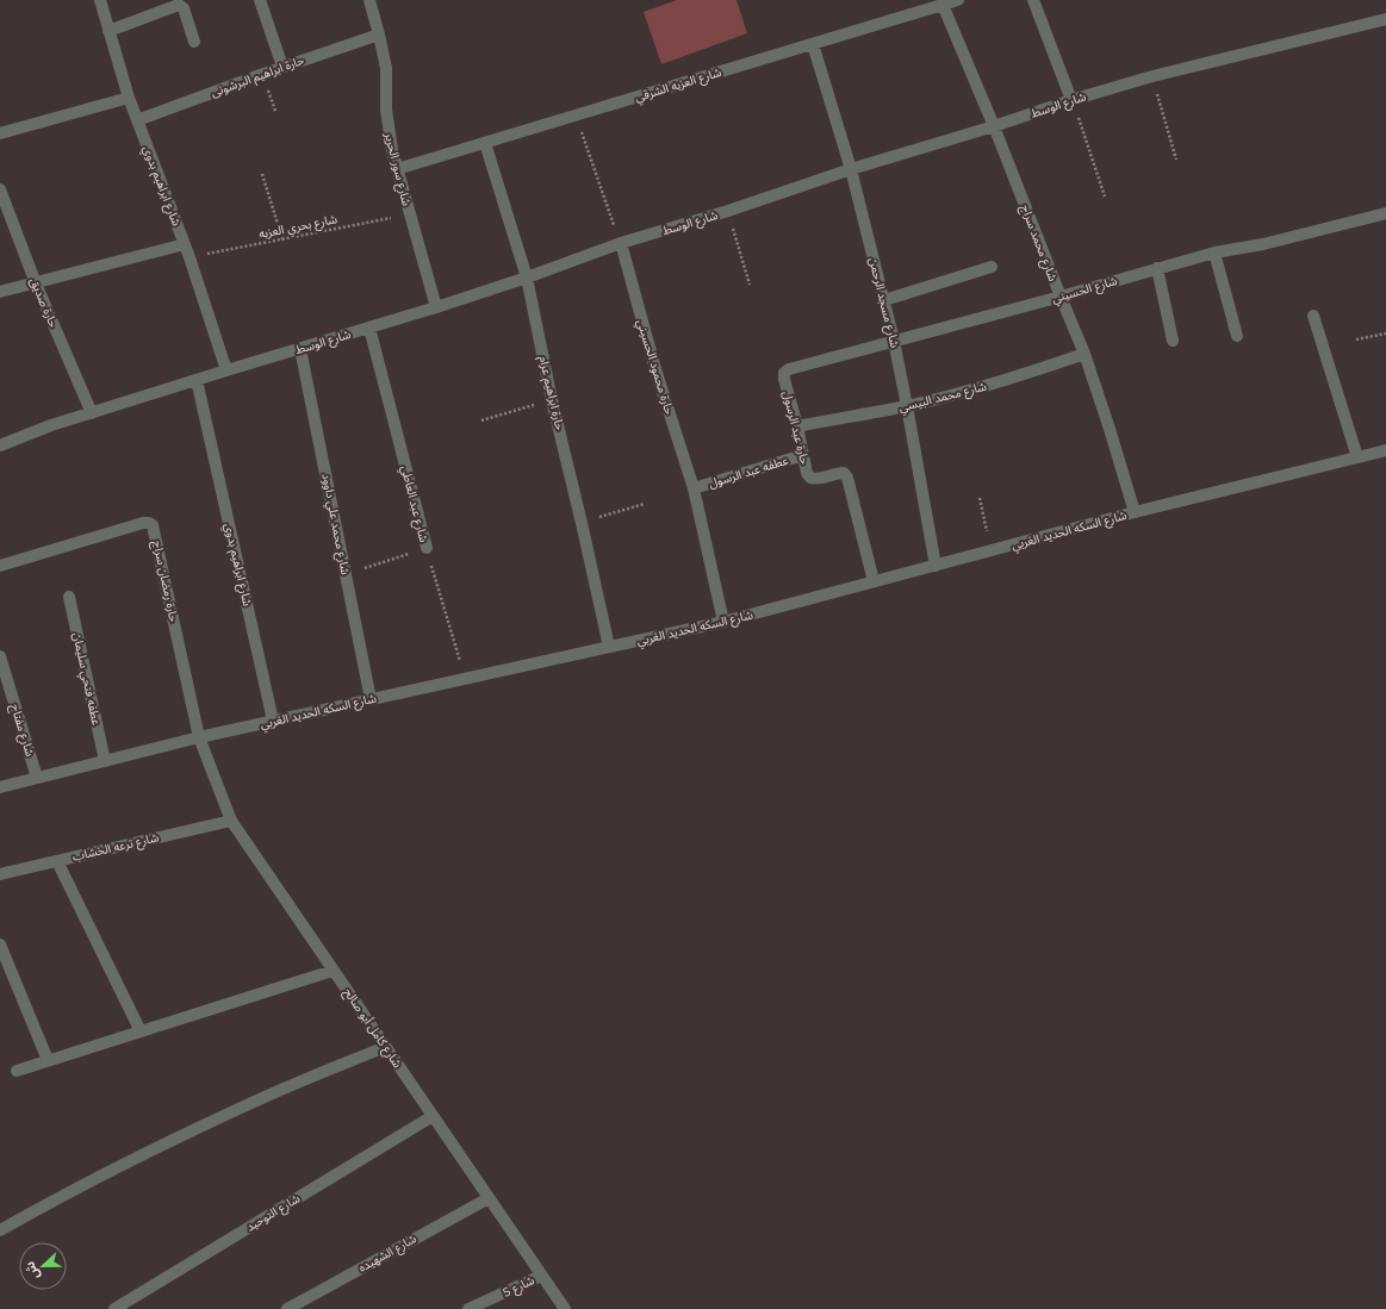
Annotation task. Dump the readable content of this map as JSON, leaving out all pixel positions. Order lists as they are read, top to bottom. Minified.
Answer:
{"streets":{"street":["حارة ابراهيم البرشونى","شارع العزبه الشرقي","شارع الوسط","شارع سور الحرير","شارع ابراهيم بدوي","شارع محمد سراج","شارع الحسيني","حارة صديق","شارع مسجد الرحمن","حارة محمود الحسيني","حارة ابراهيم عزام","شارع محمد البيسي","حارة عبد الرسول","عطفه عبد الرسول","شارع عبد العاطي","شارع محمد علي داوود","شارع السكه الحديد الغربي","حارة رمضان سراج","عطفه فتحي سليمان","شارع مفتاح","شارع ترعه الخشاب","شارع كامل أبو صالح","شارع التوحيد","شارع الشهيده","شارع 5"],"path":["شارع بحري العزبه"]},"crossings":[["حارة ابراهيم البرشونى","شارع سور الحرير"],["حارة ابراهيم البرشونى","شارع ابراهيم بدوي"],["شارع العزبه الشرقي","شارع سور الحرير"],["شارع العزبه الشرقي","شارع محمد سراج"],["شارع العزبه الشرقي","شارع مسجد الرحمن"],["شارع العزبه الشرقي","حارة ابراهيم عزام"],["شارع الوسط","شارع سور الحرير"],["شارع الوسط","شارع ابراهيم بدوي"],["شارع الوسط","شارع محمد سراج"],["شارع الوسط","حارة صديق"],["شارع الوسط","شارع مسجد الرحمن"],["شارع الوسط","حارة محمود الحسيني"],["شارع الوسط","حارة ابراهيم عزام"],["شارع الوسط","شارع عبد العاطي"],["شارع الوسط","شارع محمد علي داوود"],["شارع سور الحرير","شارع بحري العزبه"],["شارع ابراهيم بدوي","شارع بحري العزبه"],["شارع ابراهيم بدوي","شارع السكه الحديد الغربي"],["شارع محمد سراج","شارع الحسيني"],["شارع محمد سراج","شارع محمد البيسي"],["شارع محمد سراج","شارع السكه الحديد الغربي"],["شارع الحسيني","شارع مسجد الرحمن"],["شارع الحسيني","حارة عبد الرسول"],["شارع مسجد الرحمن","شارع محمد البيسي"],["شارع مسجد الرحمن","شارع السكه الحديد الغربي"],["حارة محمود الحسيني","عطفه عبد الرسول"],["حارة محمود الحسيني","شارع السكه الحديد الغربي"],["حارة ابراهيم عزام","شارع السكه الحديد الغربي"],["شارع محمد البيسي","حارة عبد الرسول"],["حارة عبد الرسول","عطفه عبد الرسول"],["حارة عبد الرسول","شارع السكه الحديد الغربي"],["شارع عبد العاطي","شارع السكه الحديد الغربي"],["شارع محمد علي داوود","شارع السكه الحديد الغربي"],["شارع السكه الحديد الغربي","حارة رمضان سراج"],["شارع السكه الحديد الغربي","عطفه فتحي سليمان"],["شارع السكه الحديد الغربي","شارع مفتاح"],["شارع السكه الحديد الغربي","شارع كامل أبو صالح"],["حارة رمضان سراج","شارع كامل أبو صالح"],["شارع ترعه الخشاب","شارع كامل أبو صالح"],["شارع كامل أبو صالح","شارع التوحيد"],["شارع كامل أبو صالح","شارع الشهيده"],["شارع كامل أبو صالح","شارع 5"]],"north":"left"}
